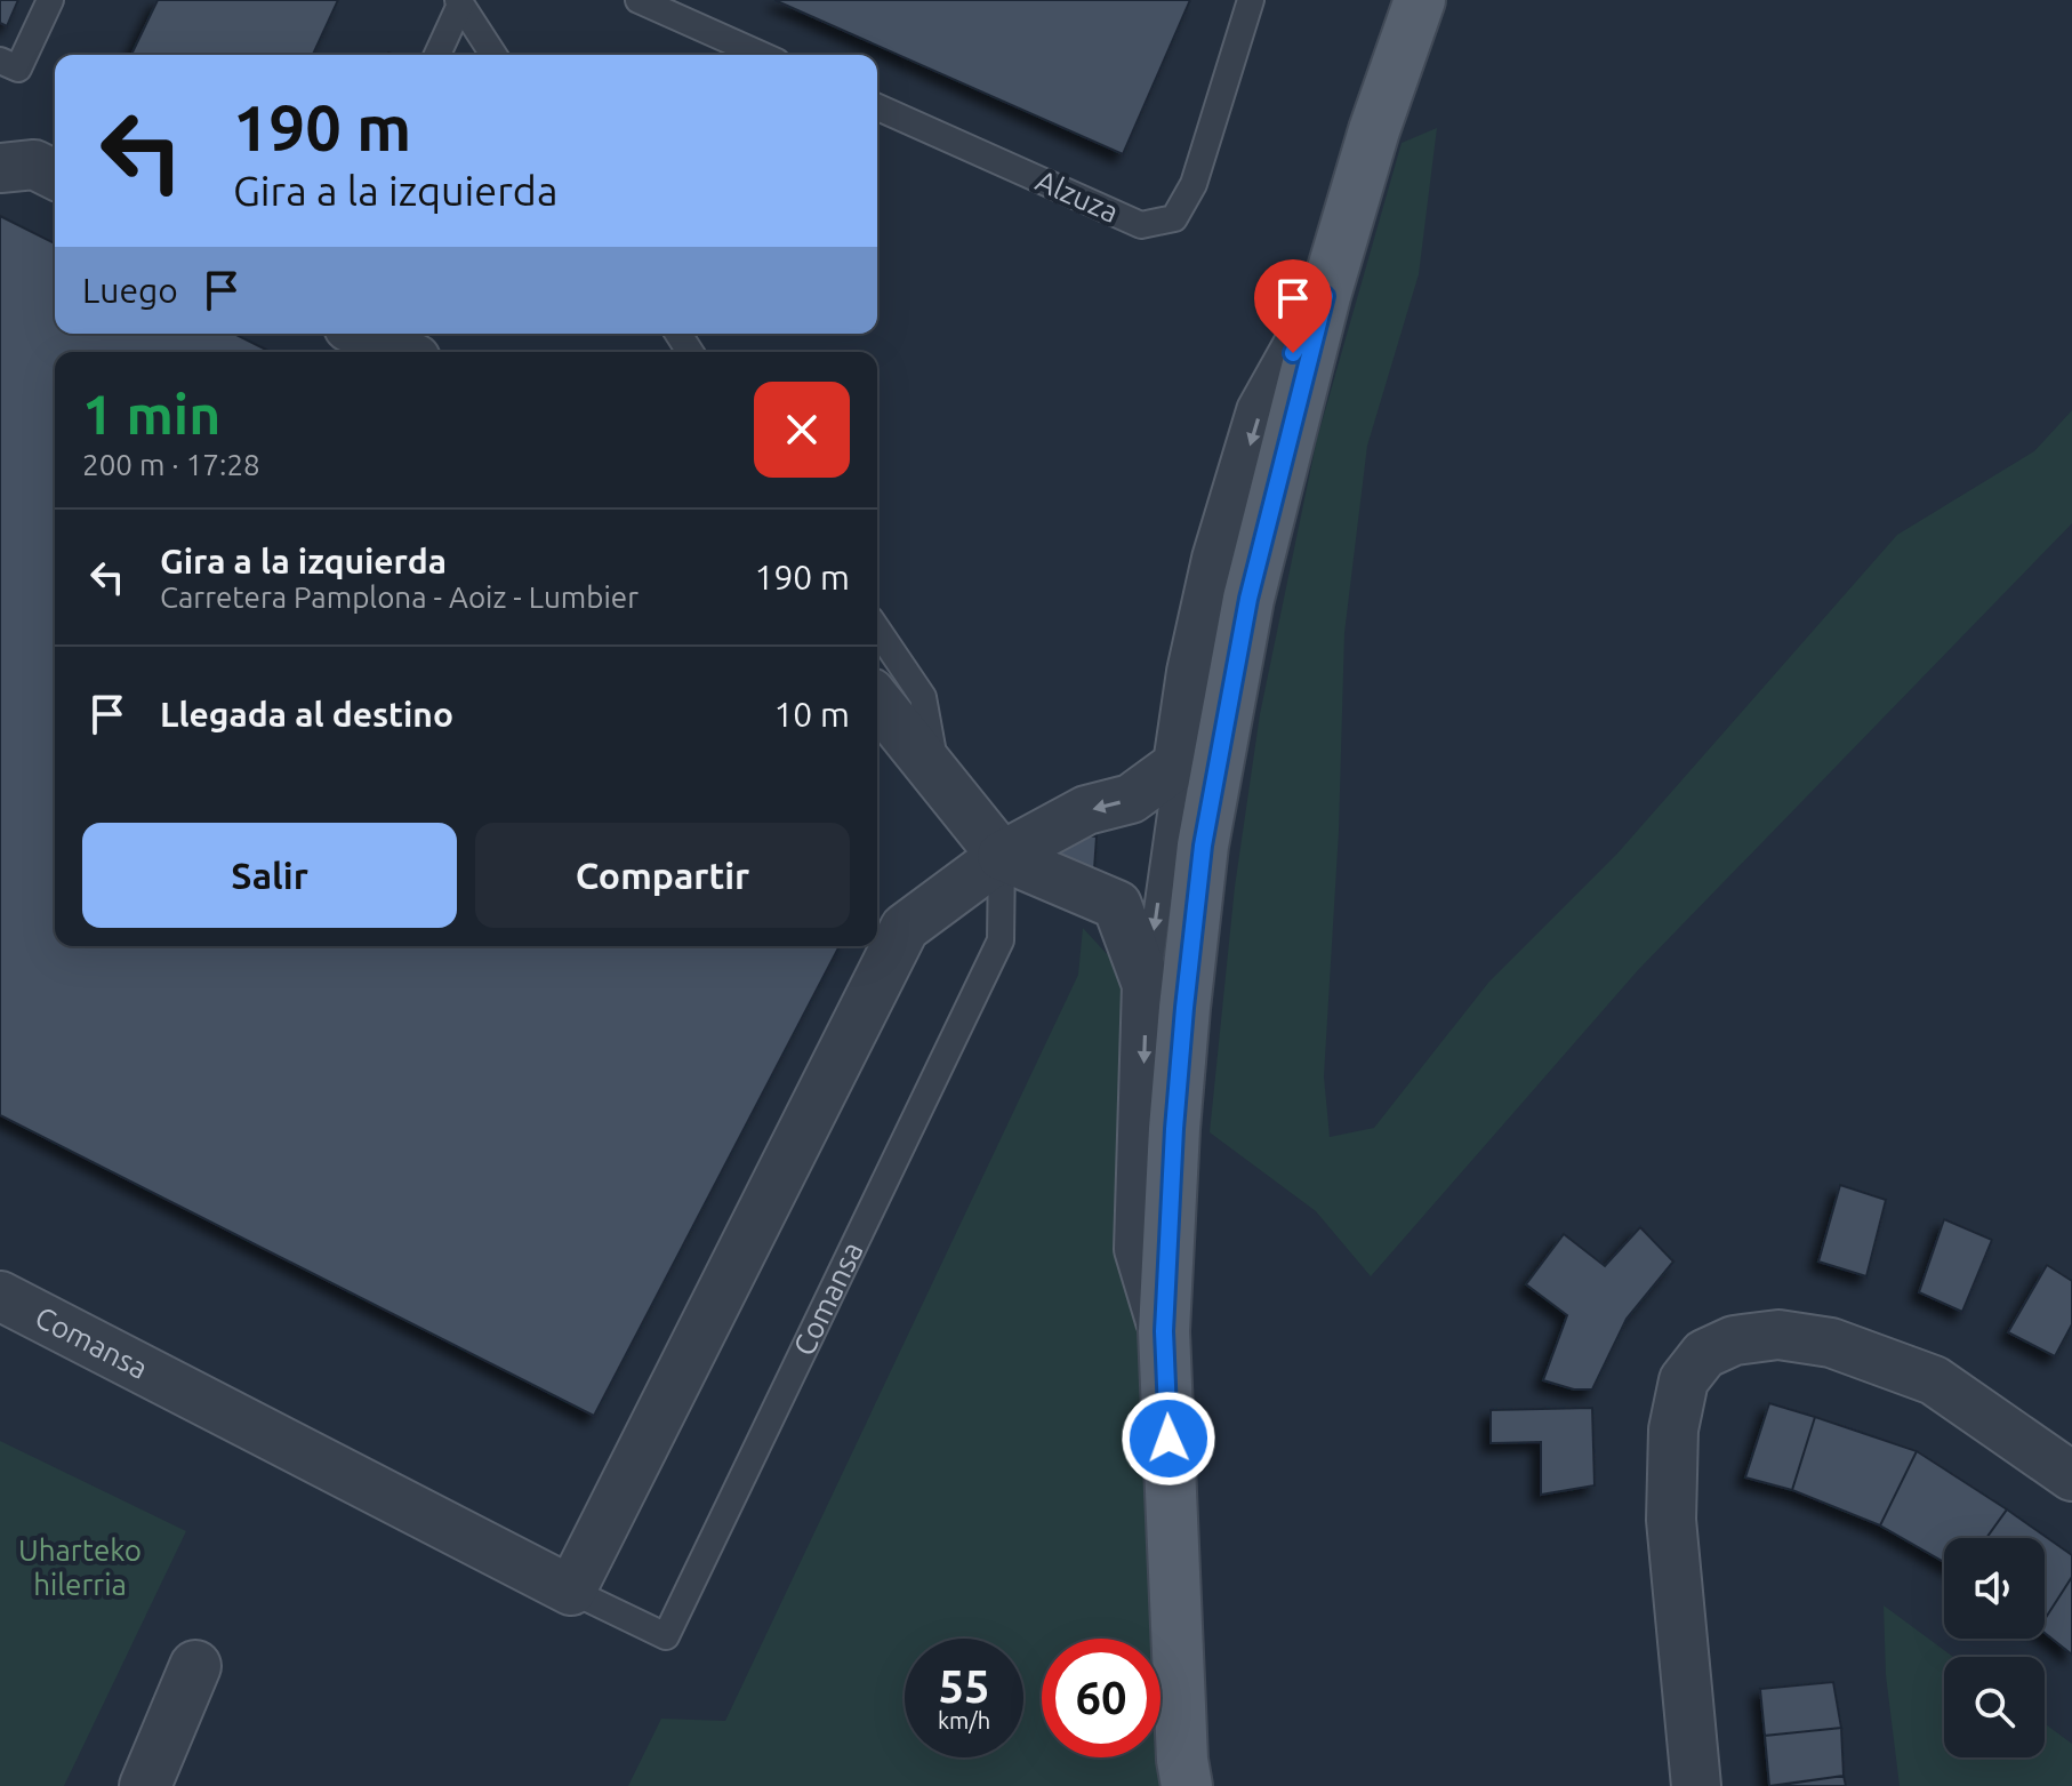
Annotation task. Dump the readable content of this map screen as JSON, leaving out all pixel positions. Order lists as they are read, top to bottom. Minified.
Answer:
{"streets":{"street":["Comansa"],"lane":["Alzuza"]},"parks":["Uharteko hilerria"],"page":{"turn":["190 m","Gira a la izquierda"],"then":"Luego","heading":["1 min","200 m · 17:28"],"list":[{"name":"Gira a la izquierda","note":"Carretera Pamplona - Aoiz - Lumbier","value":"190 m"},{"name":"Llegada al destino","value":"10 m"}],"buttons":["Salir","Compartir"],"speed":"55 km/h","limit":"60"}}
